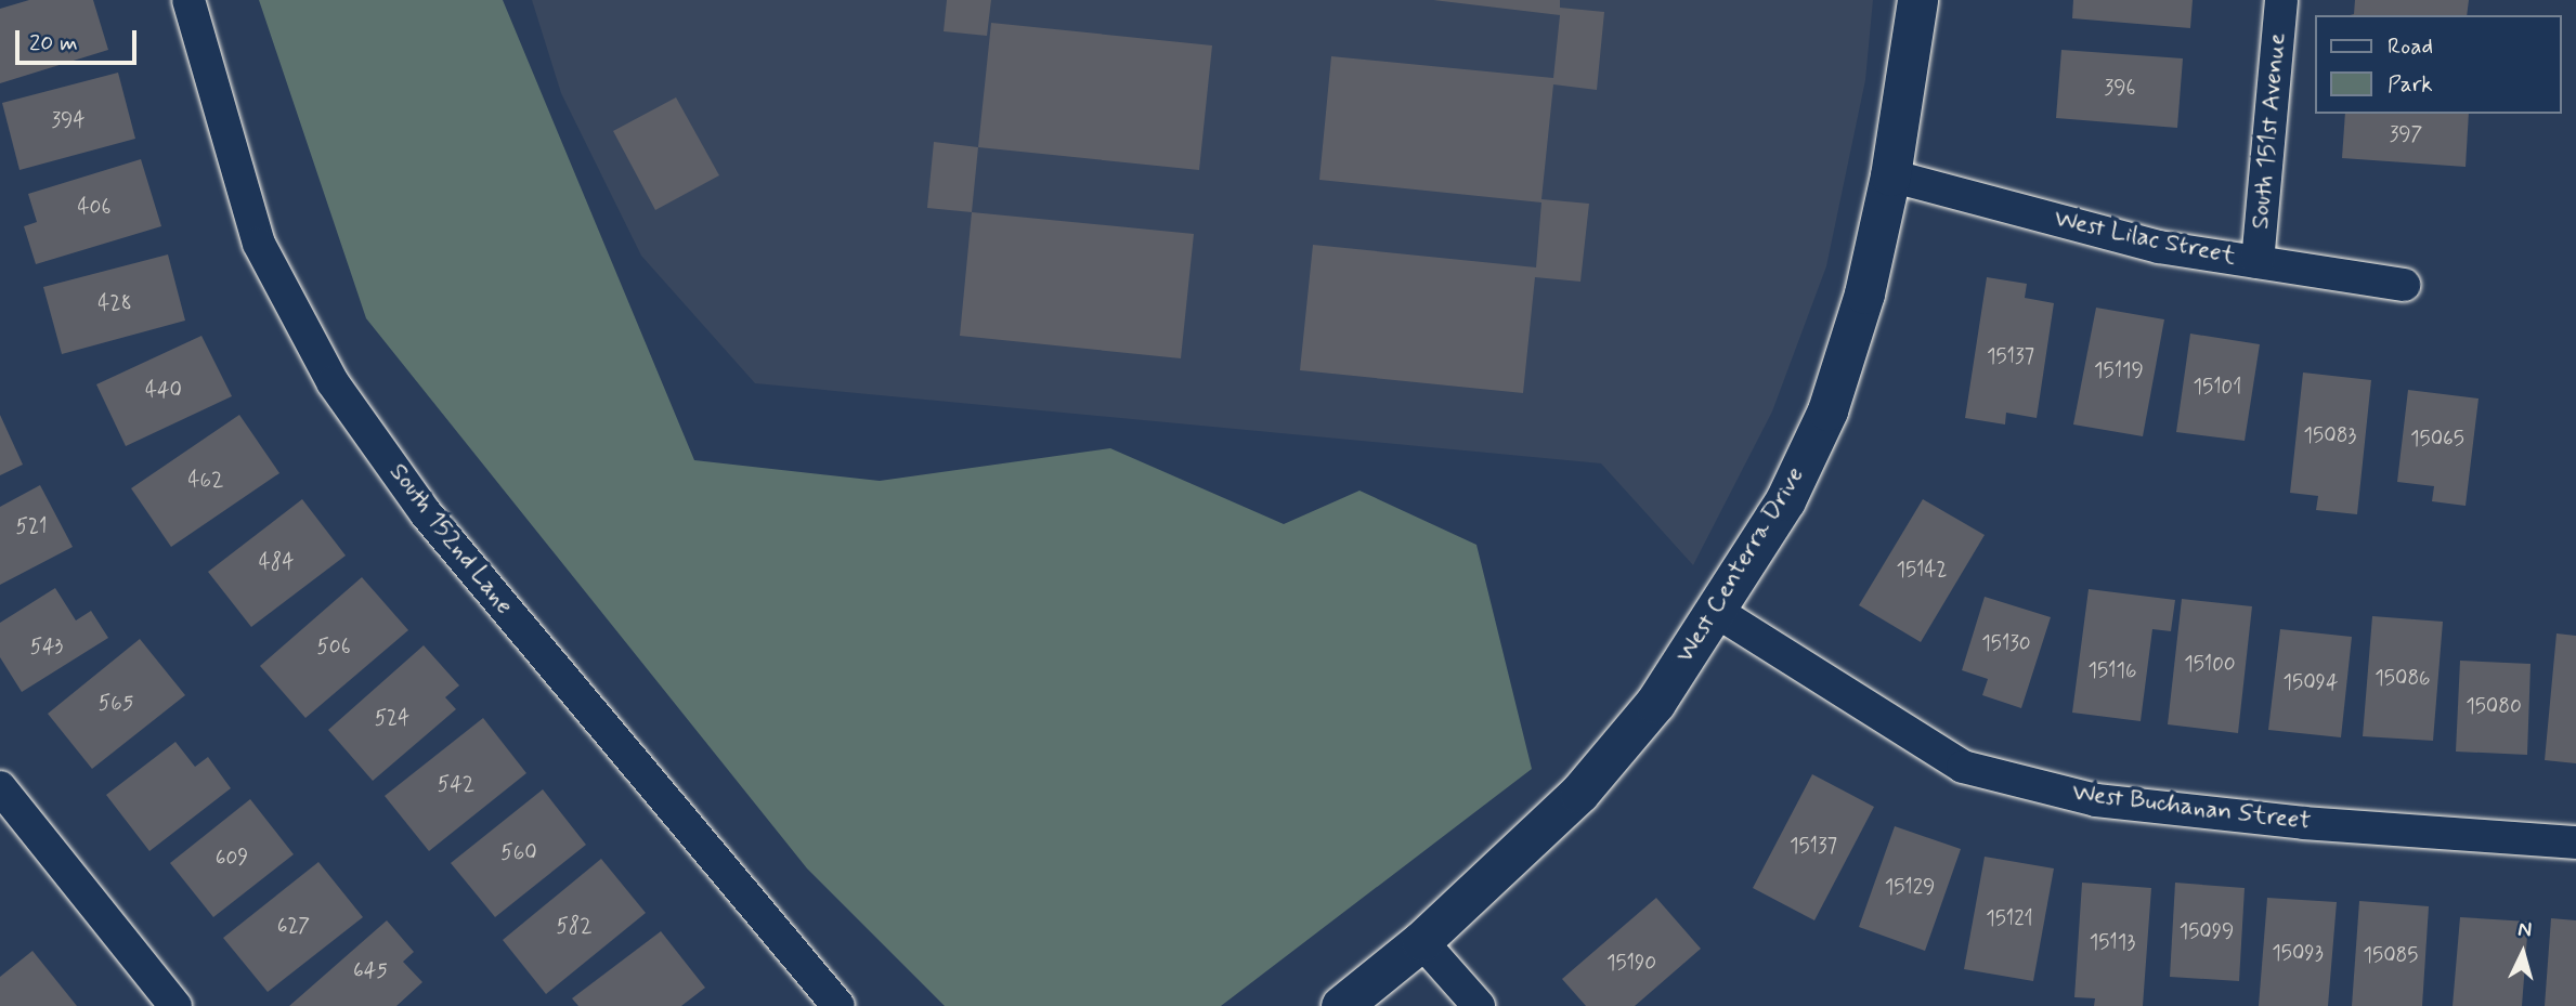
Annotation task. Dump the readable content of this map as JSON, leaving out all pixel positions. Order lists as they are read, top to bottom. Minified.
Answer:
{"streets":{"street":["South 151st Avenue","West Lilac Street","South 152nd Lane","West Centerra Drive","West Buchanan Street"]},"crossings":[["South 151st Avenue","West Lilac Street"],["West Lilac Street","West Centerra Drive"],["West Centerra Drive","West Buchanan Street"]],"house_numbers":["396","394","397","406","428","15137","15119","15101","440","15083","15065","462","521","484","15142","15130","543","506","15100","15116","15086","15094","565","15080","524","542","15137","560","609","15129","15121","627","582","15099","15113","15093","15085","15190","645"],"legend":["Road","Park"],"scale_bar":"20 m","north":"top"}
